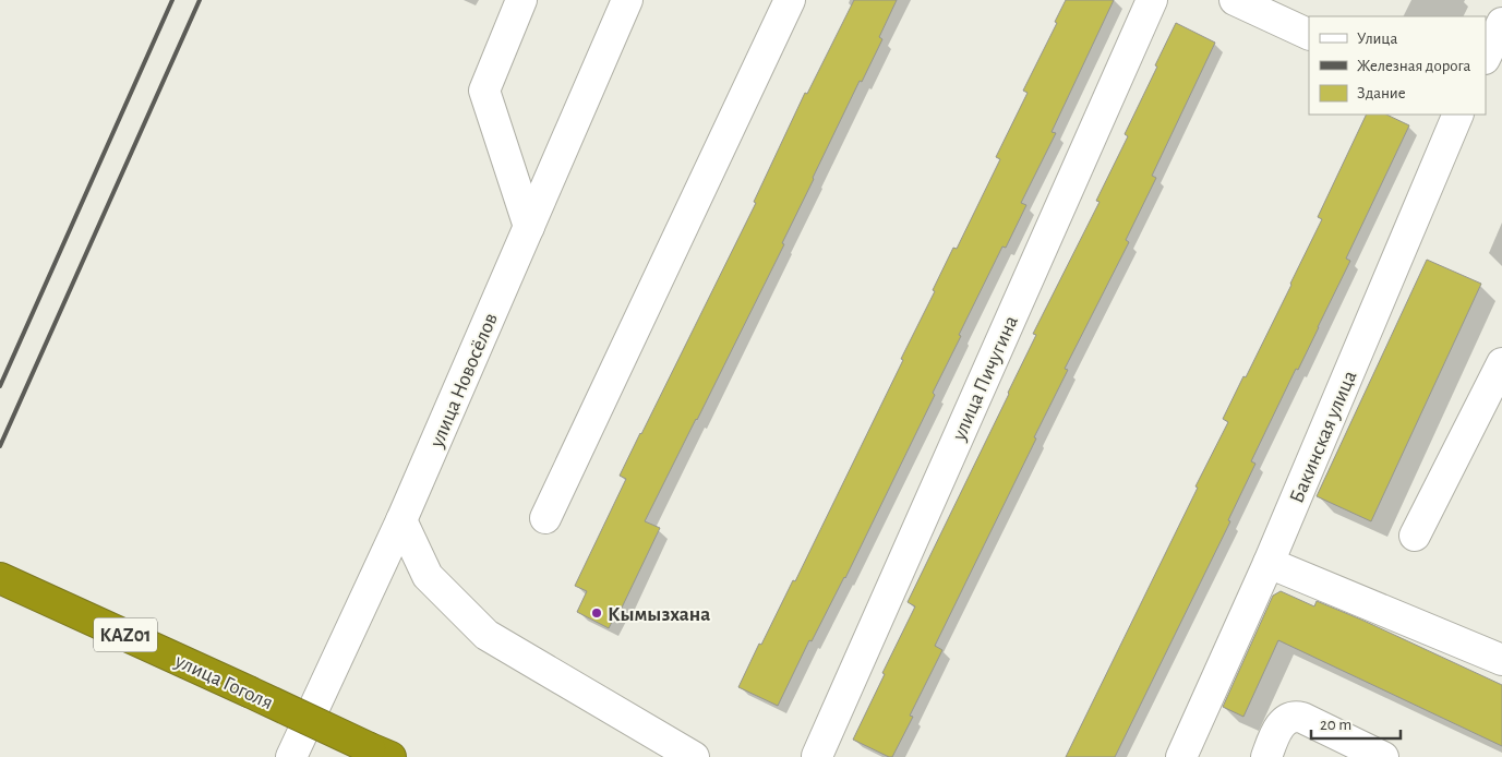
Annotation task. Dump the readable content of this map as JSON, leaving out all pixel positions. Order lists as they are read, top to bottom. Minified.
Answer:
{"streets":{"highway":["KАZ01","улица Гоголя"],"street":["улица Пичугина","улица Новосёлов","Бакинская улица"]},"places":["Кымызхана"],"legend":["Улица","Железная дорога","Здание"],"scale_bar":"20 m"}
